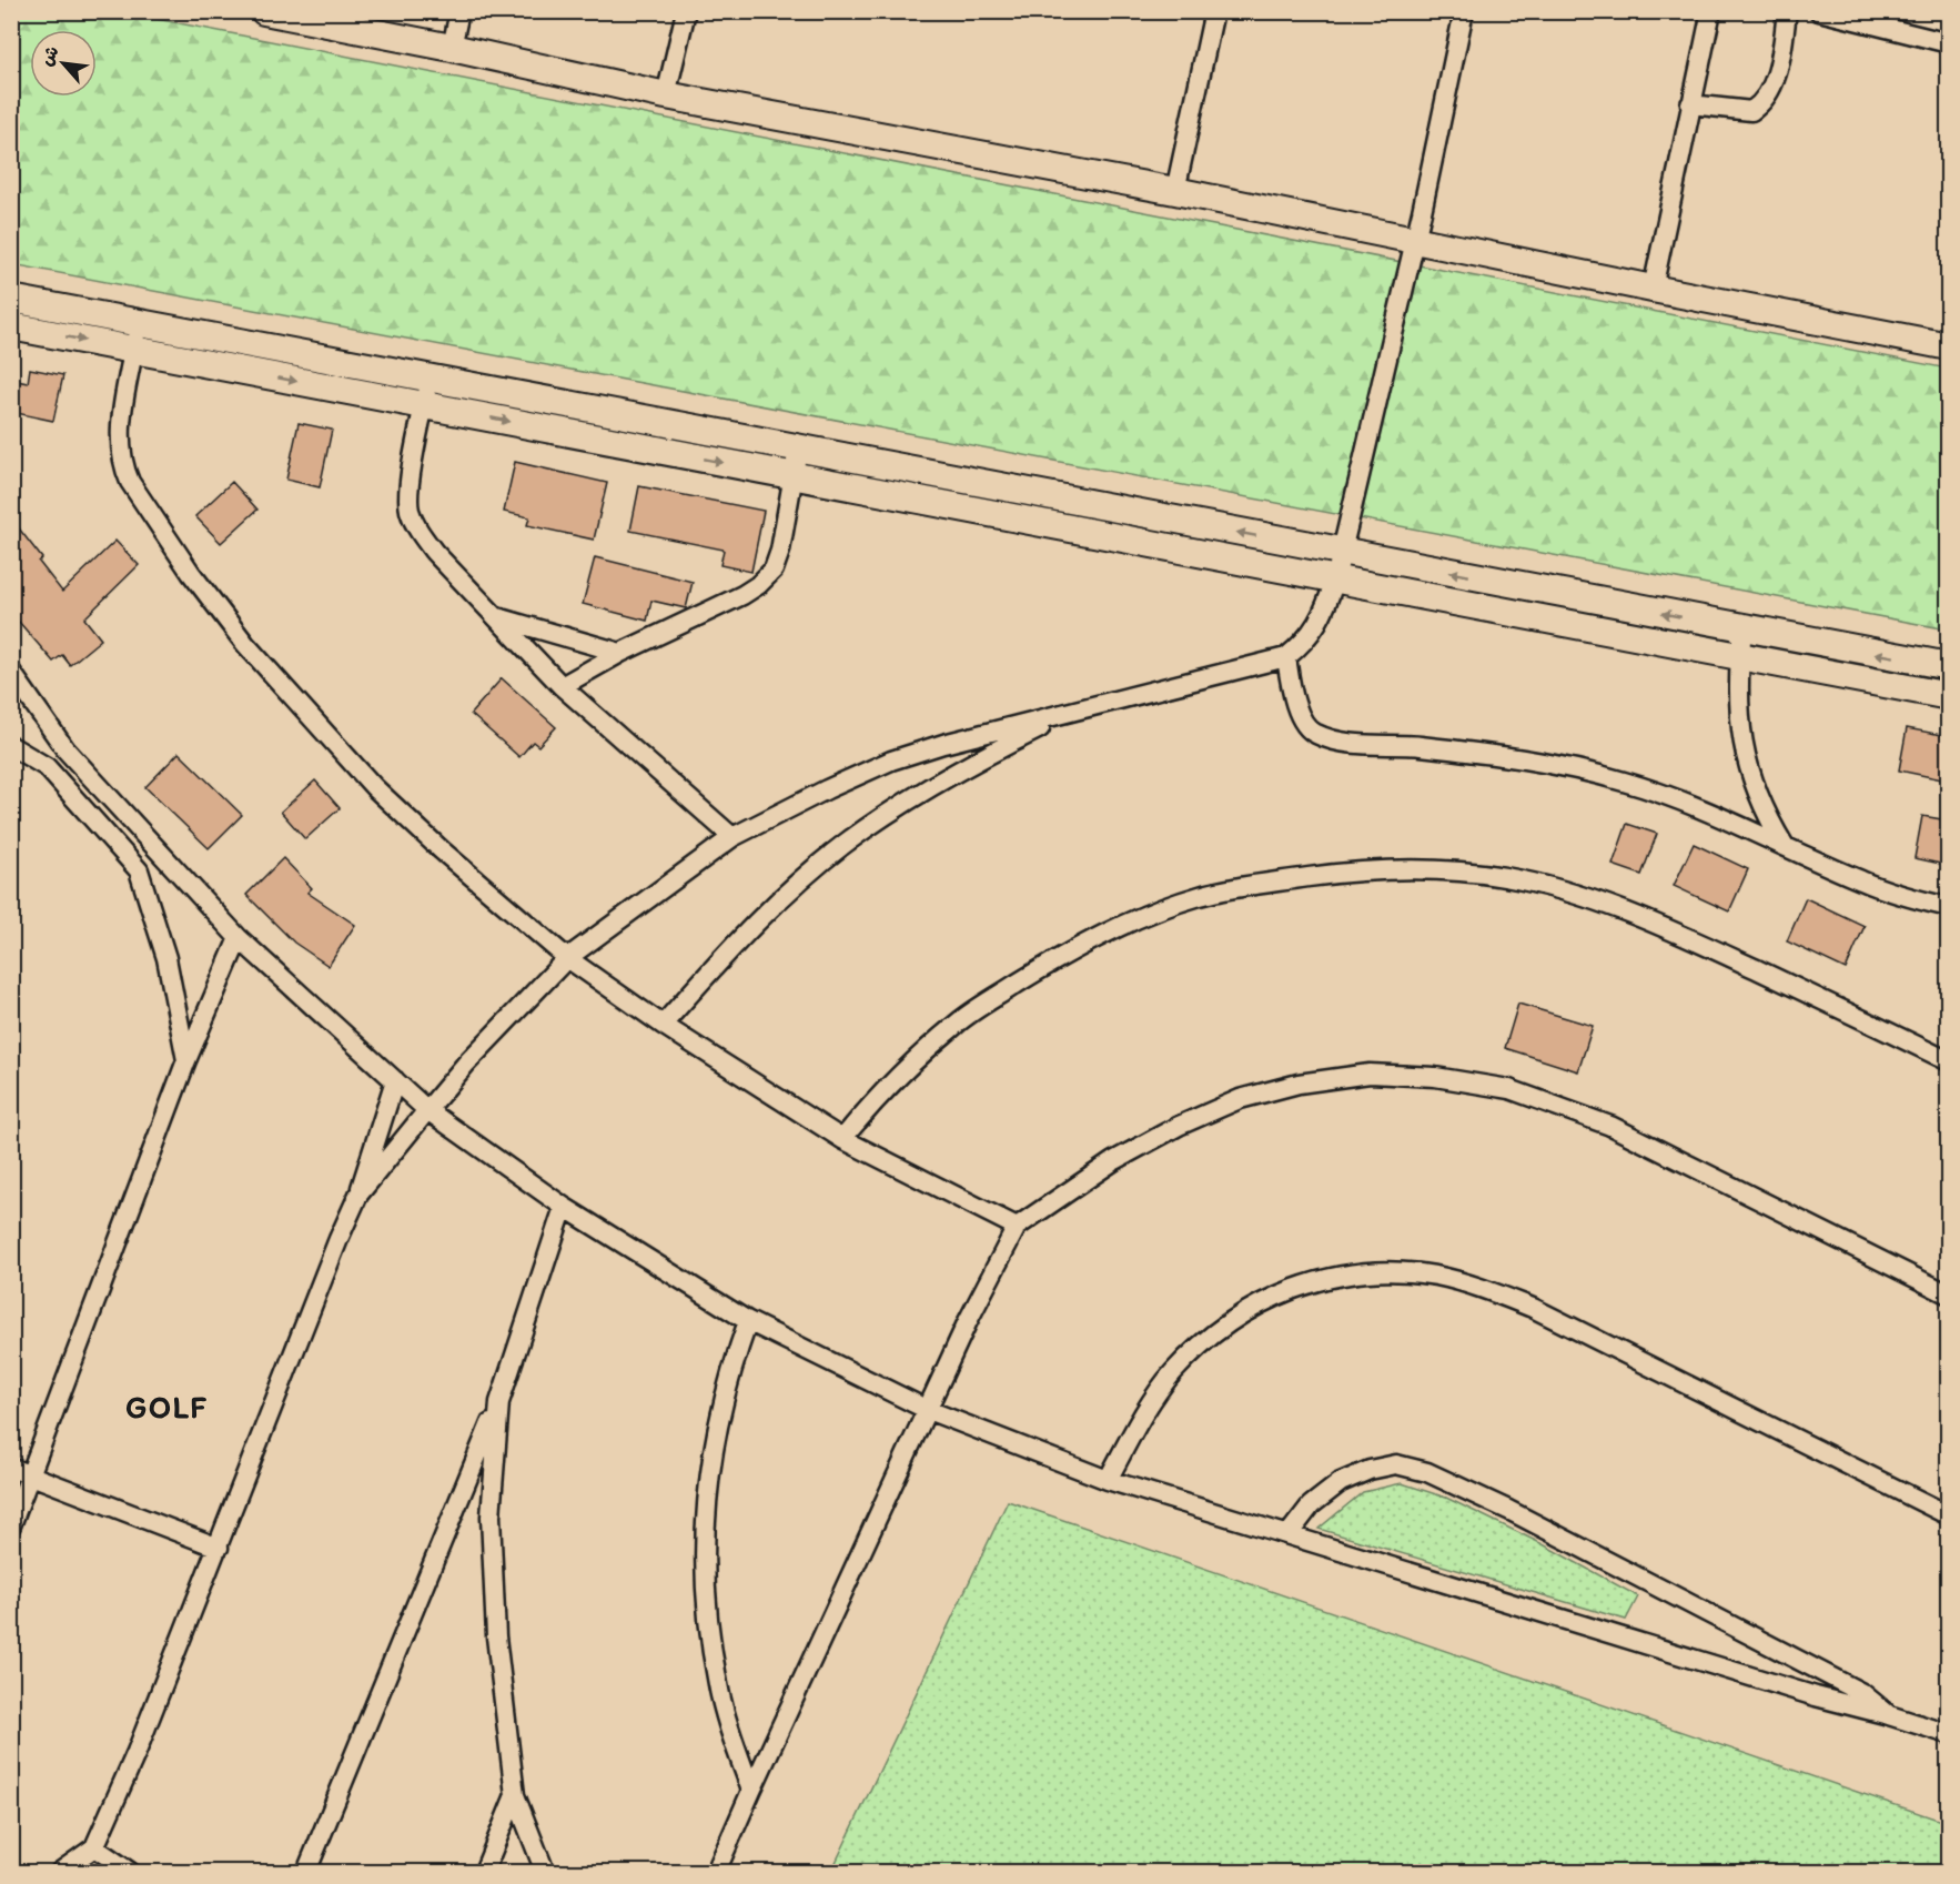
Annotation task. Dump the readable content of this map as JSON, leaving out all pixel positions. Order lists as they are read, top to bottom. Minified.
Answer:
{"districts":["GOLF"],"north":"top left"}
